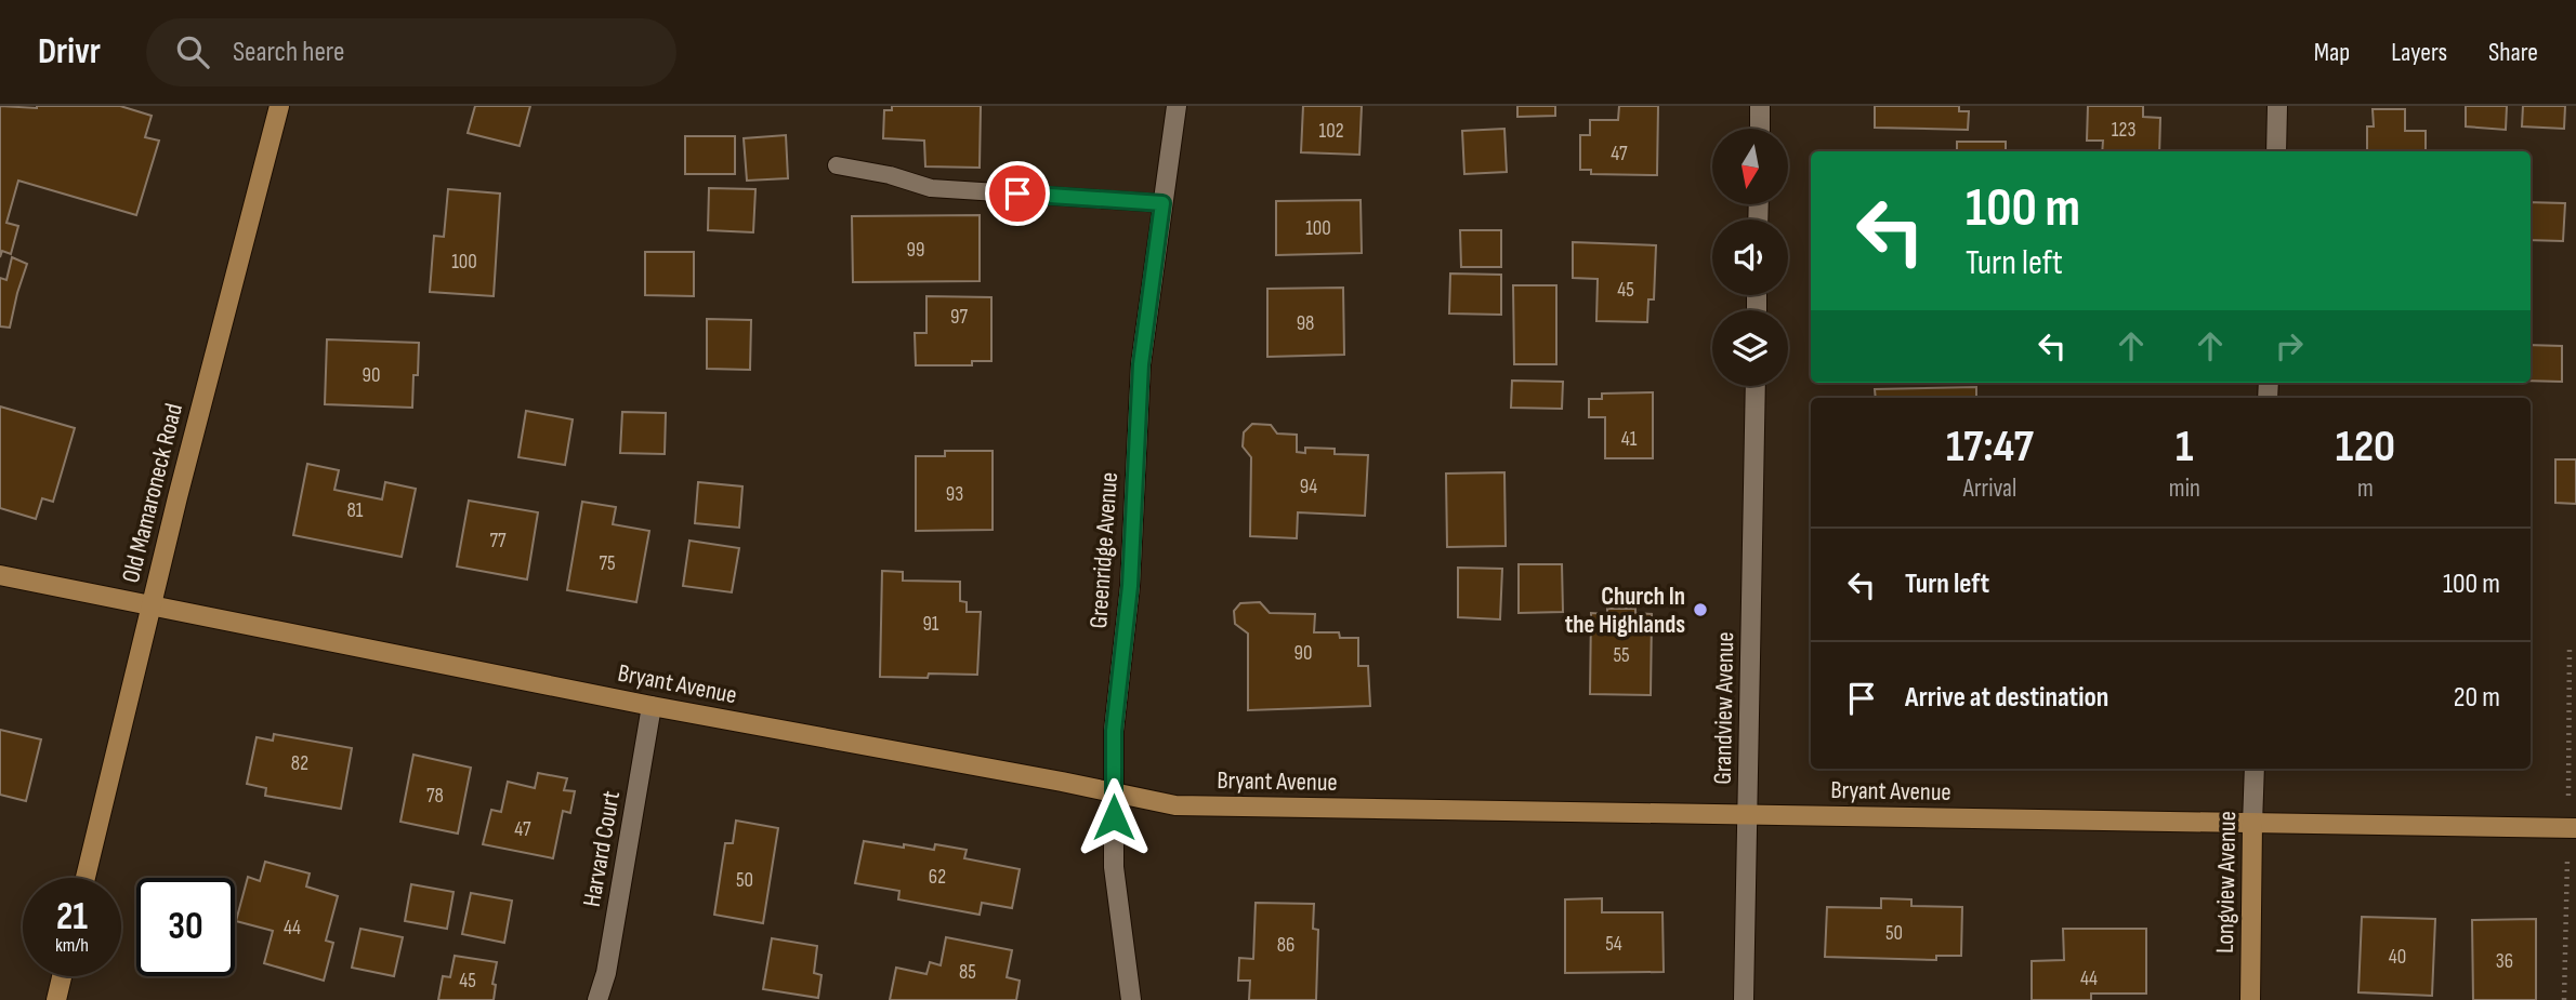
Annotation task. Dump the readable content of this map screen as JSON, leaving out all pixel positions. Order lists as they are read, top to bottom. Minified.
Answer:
{"streets":{"street":["Old Mamaroneck Road","Greenridge Avenue","Bryant Avenue","Grandview Avenue","Harvard Court","Longview Avenue"]},"crossings":[["Old Mamaroneck Road","Bryant Avenue"],["Greenridge Avenue","Bryant Avenue"],["Bryant Avenue","Grandview Avenue"],["Bryant Avenue","Harvard Court"],["Bryant Avenue","Longview Avenue"]],"places":["Church In the Highlands"],"house_numbers":["123","102","47","100","99","100","45","97","98","90","41","94","93","81","77","75","91","90","55","82","78","47","62","50","44","50","54","86","40","36","85","44","45"],"north":"bottom","page":{"header":"Drivr","search":"Search here","nav":["Map","Layers","Share"],"turn":["100 m","Turn left"],"eta":["17:47","Arrival","1","min","120","m"],"list":[{"name":"Turn left","value":"100 m"},{"name":"Arrive at destination","value":"20 m"}],"speed":"21 km/h","limit":"30"}}
